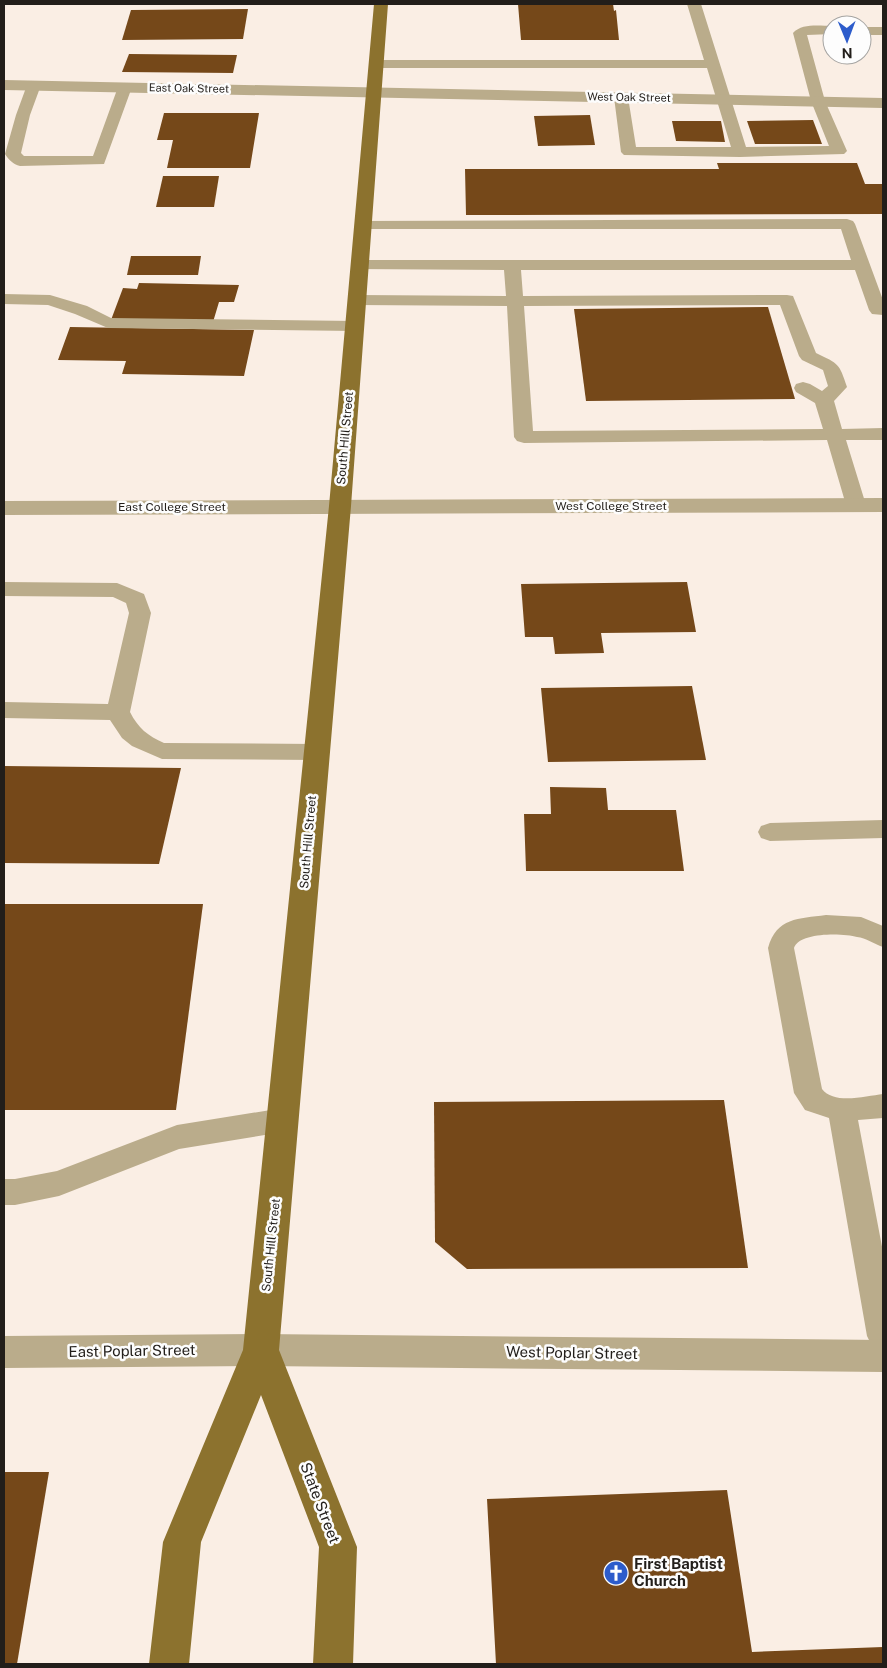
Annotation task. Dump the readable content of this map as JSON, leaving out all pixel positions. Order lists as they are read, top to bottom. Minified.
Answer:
{"streets":{"main road":["South Hill Street","State Street"],"street":["East Oak Street","West Oak Street","West College Street","East College Street","East Poplar Street","West Poplar Street"]},"crossings":[["East Oak Street","West Oak Street"],["East Oak Street","South Hill Street"],["West Oak Street","South Hill Street"],["South Hill Street","West College Street"],["South Hill Street","East College Street"],["South Hill Street","East Poplar Street"],["South Hill Street","West Poplar Street"],["South Hill Street","State Street"],["West College Street","East College Street"],["East Poplar Street","West Poplar Street"],["East Poplar Street","State Street"],["West Poplar Street","State Street"]],"places":{"church":["First Baptist Church"]},"north":"bottom"}
